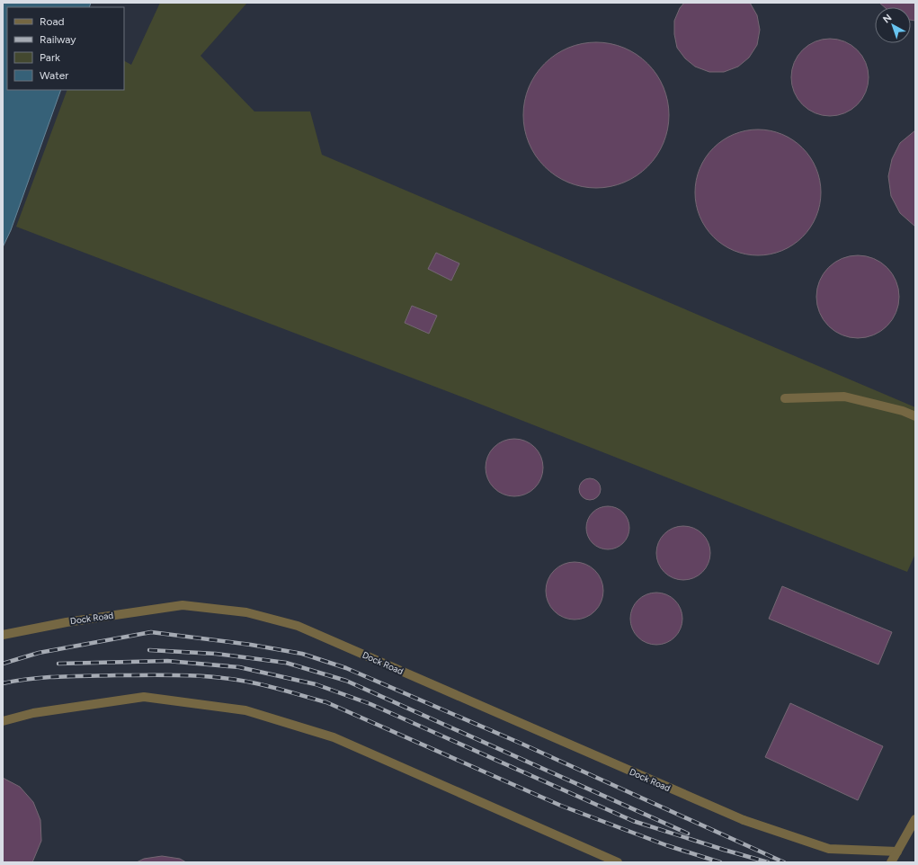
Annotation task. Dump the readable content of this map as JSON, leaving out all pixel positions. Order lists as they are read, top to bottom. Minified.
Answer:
{"streets":{"street":["Dock Road"]},"legend":["Road","Railway","Park","Water"],"north":"top left"}
